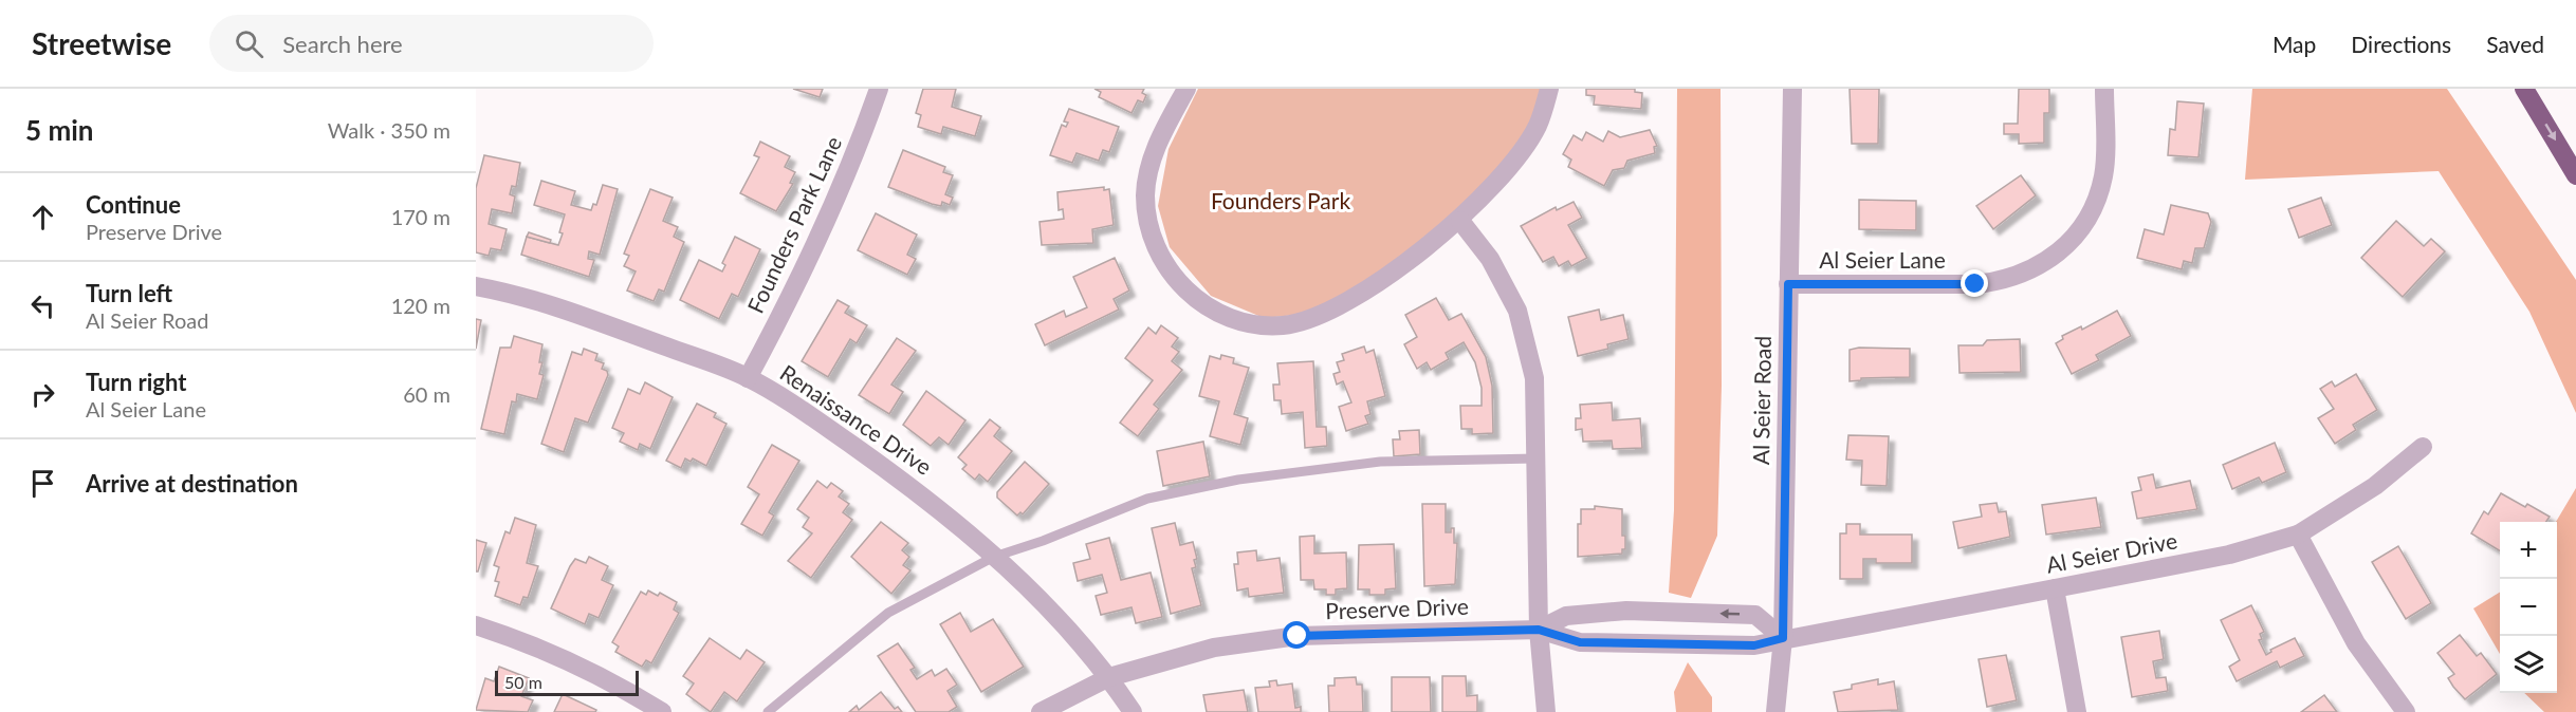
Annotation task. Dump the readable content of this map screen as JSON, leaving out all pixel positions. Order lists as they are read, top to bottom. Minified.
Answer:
{"streets":{"street":["Founders Park Lane","Al Seier Lane","Al Seier Road","Renaissance Drive","Al Seier Drive","Preserve Drive"]},"crossings":[["Founders Park Lane","Renaissance Drive"],["Al Seier Lane","Al Seier Road"],["Al Seier Road","Al Seier Drive"],["Al Seier Road","Preserve Drive"],["Renaissance Drive","Preserve Drive"],["Al Seier Drive","Preserve Drive"]],"parks":["Founders Park"],"scale_bar":"50 m","page":{"header":"Streetwise","search":"Search here","nav":["Map","Directions","Saved"],"heading":["5 min","Walk · 350 m"],"list":[["Continue","Preserve Drive","170 m"],["Turn left","Al Seier Road","120 m"],["Turn right","Al Seier Lane","60 m"],"Arrive at destination"],"map_buttons":["+","−"],"scale":"50 m"}}
